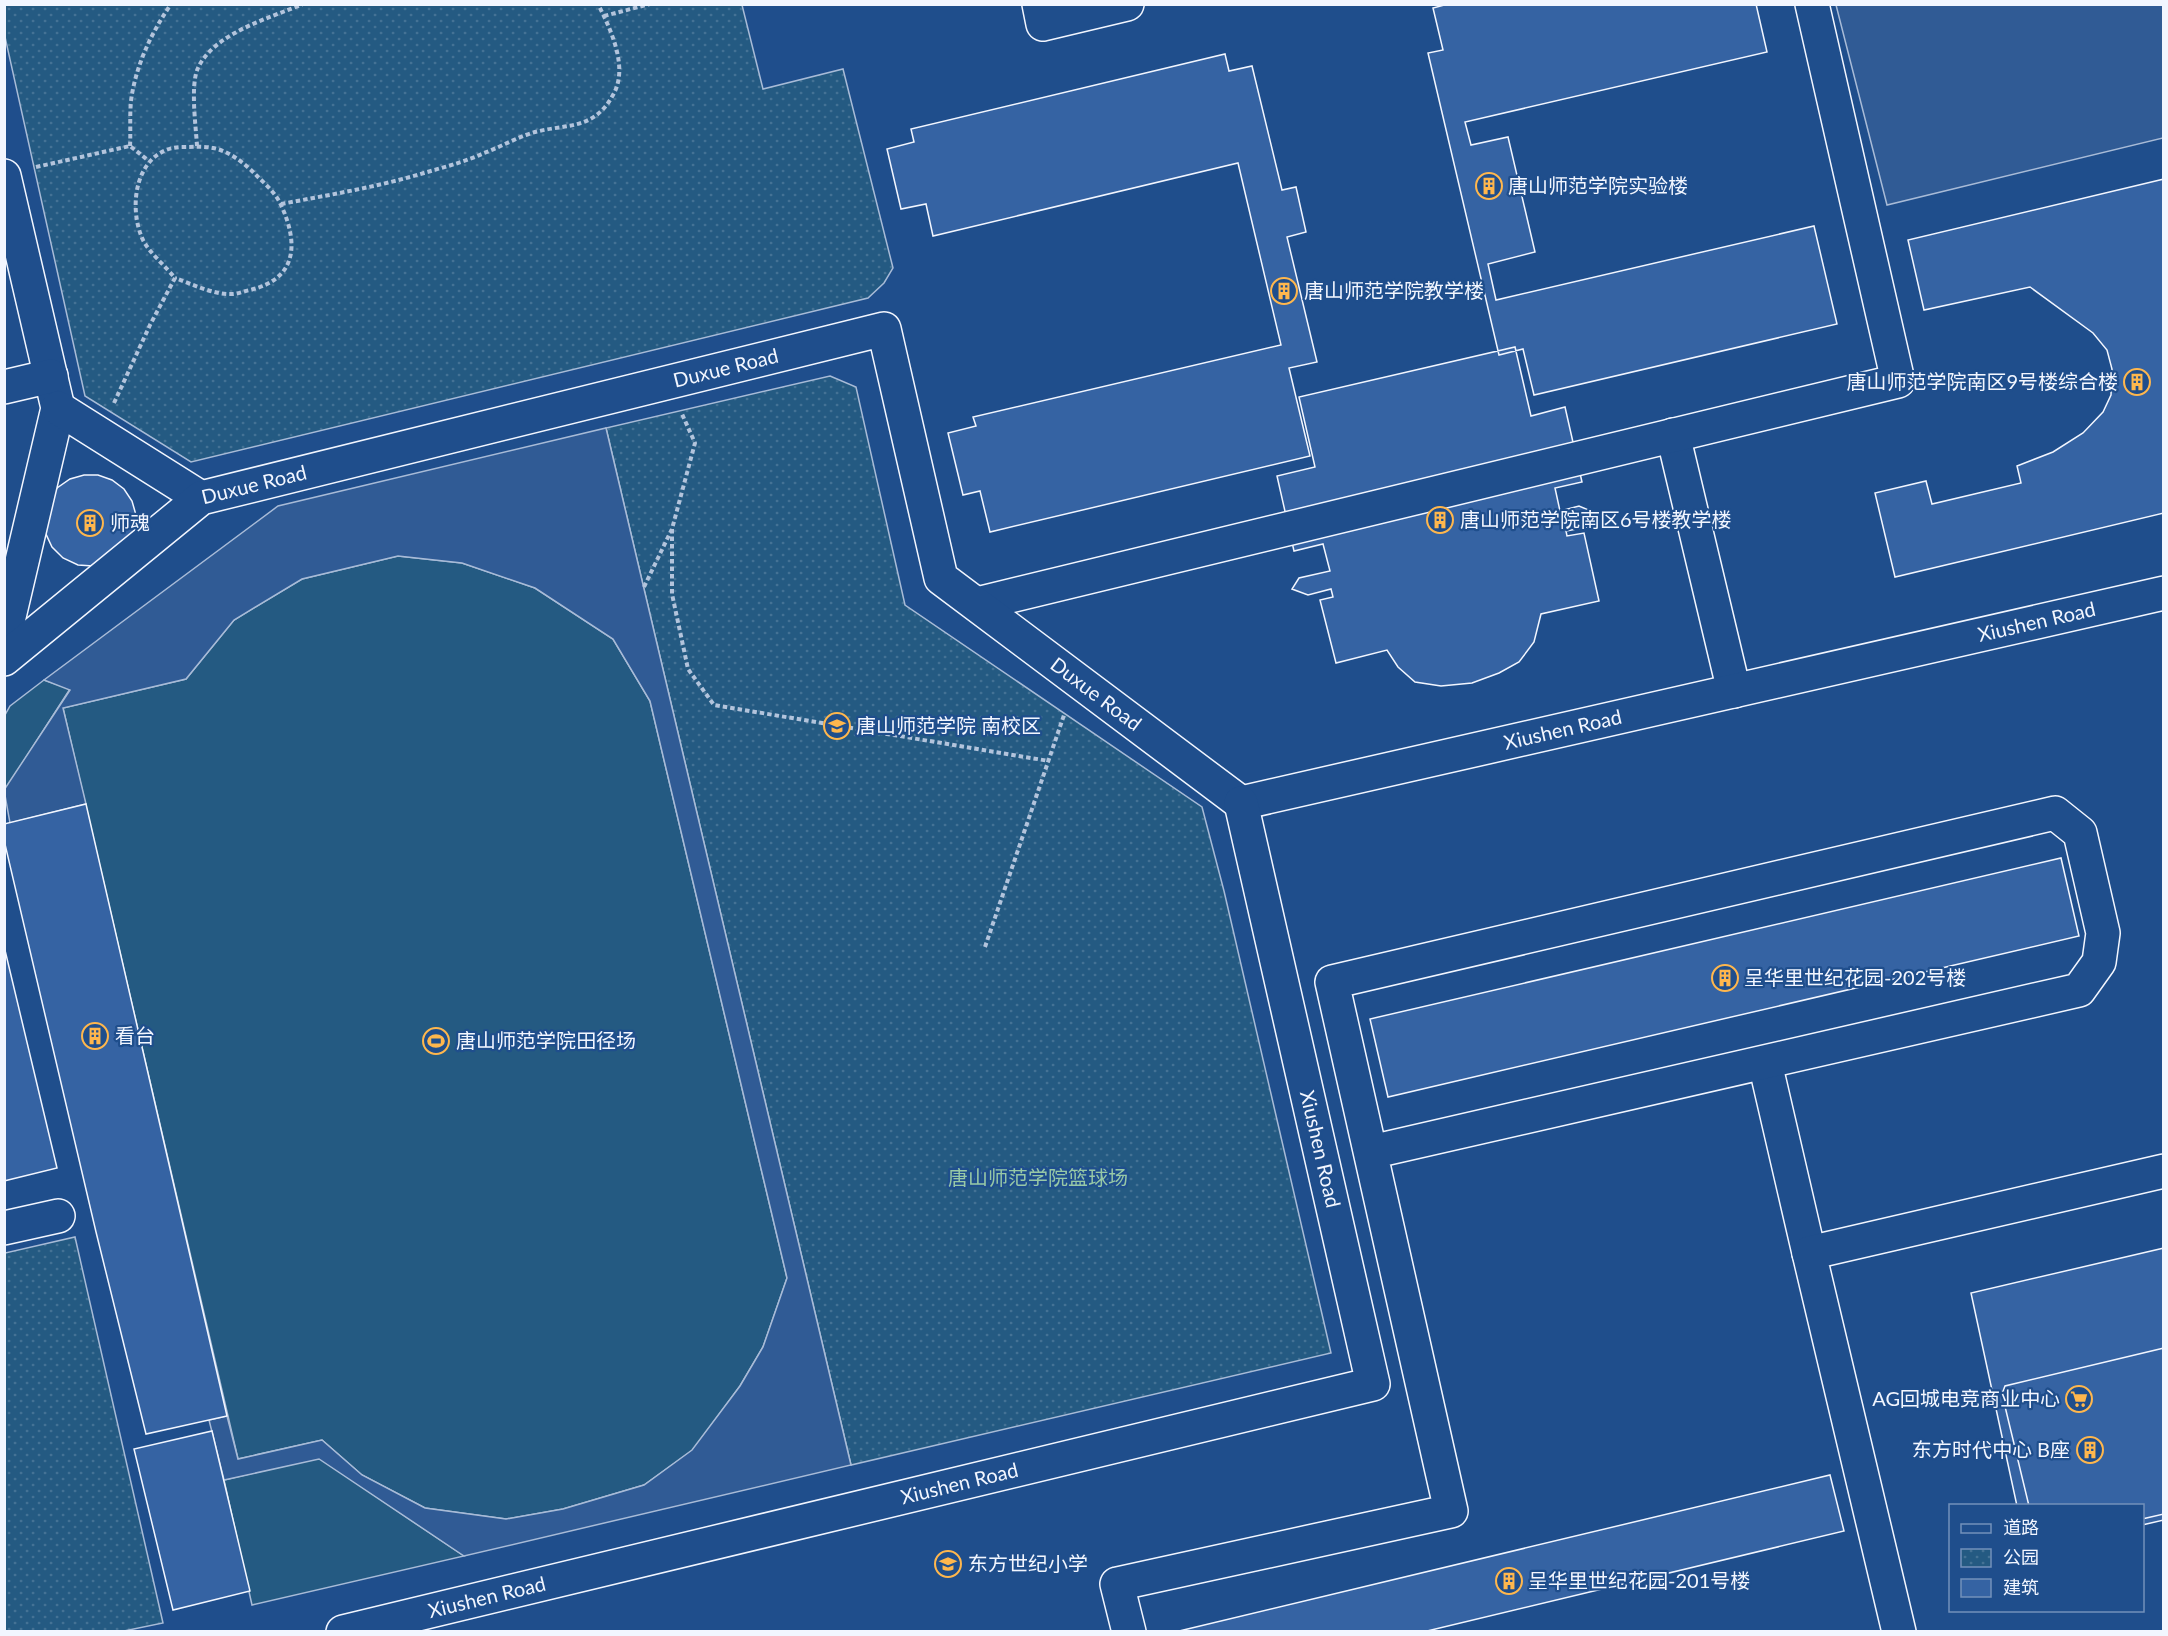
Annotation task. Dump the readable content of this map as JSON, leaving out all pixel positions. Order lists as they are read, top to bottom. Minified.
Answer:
{"streets":{"lane":["Duxue Road","Xiushen Road"]},"crossings":[["Duxue Road","Xiushen Road"]],"parks":["唐山师范学院篮球场"],"places":{"building":["唐山师范学院实验楼","唐山师范学院教学楼","唐山师范学院南区9号楼综合楼","唐山师范学院南区6号楼教学楼","师魂","呈华里世纪花园-202号楼","看台","东方时代中心 B座","呈华里世纪花园-201号楼"],"school or university":["唐山师范学院 南校区","东方世纪小学"],"sports":["唐山师范学院田径场"],"supermarket":["AG回城电竞商业中心"]},"legend":["道路","公园","建筑"]}
